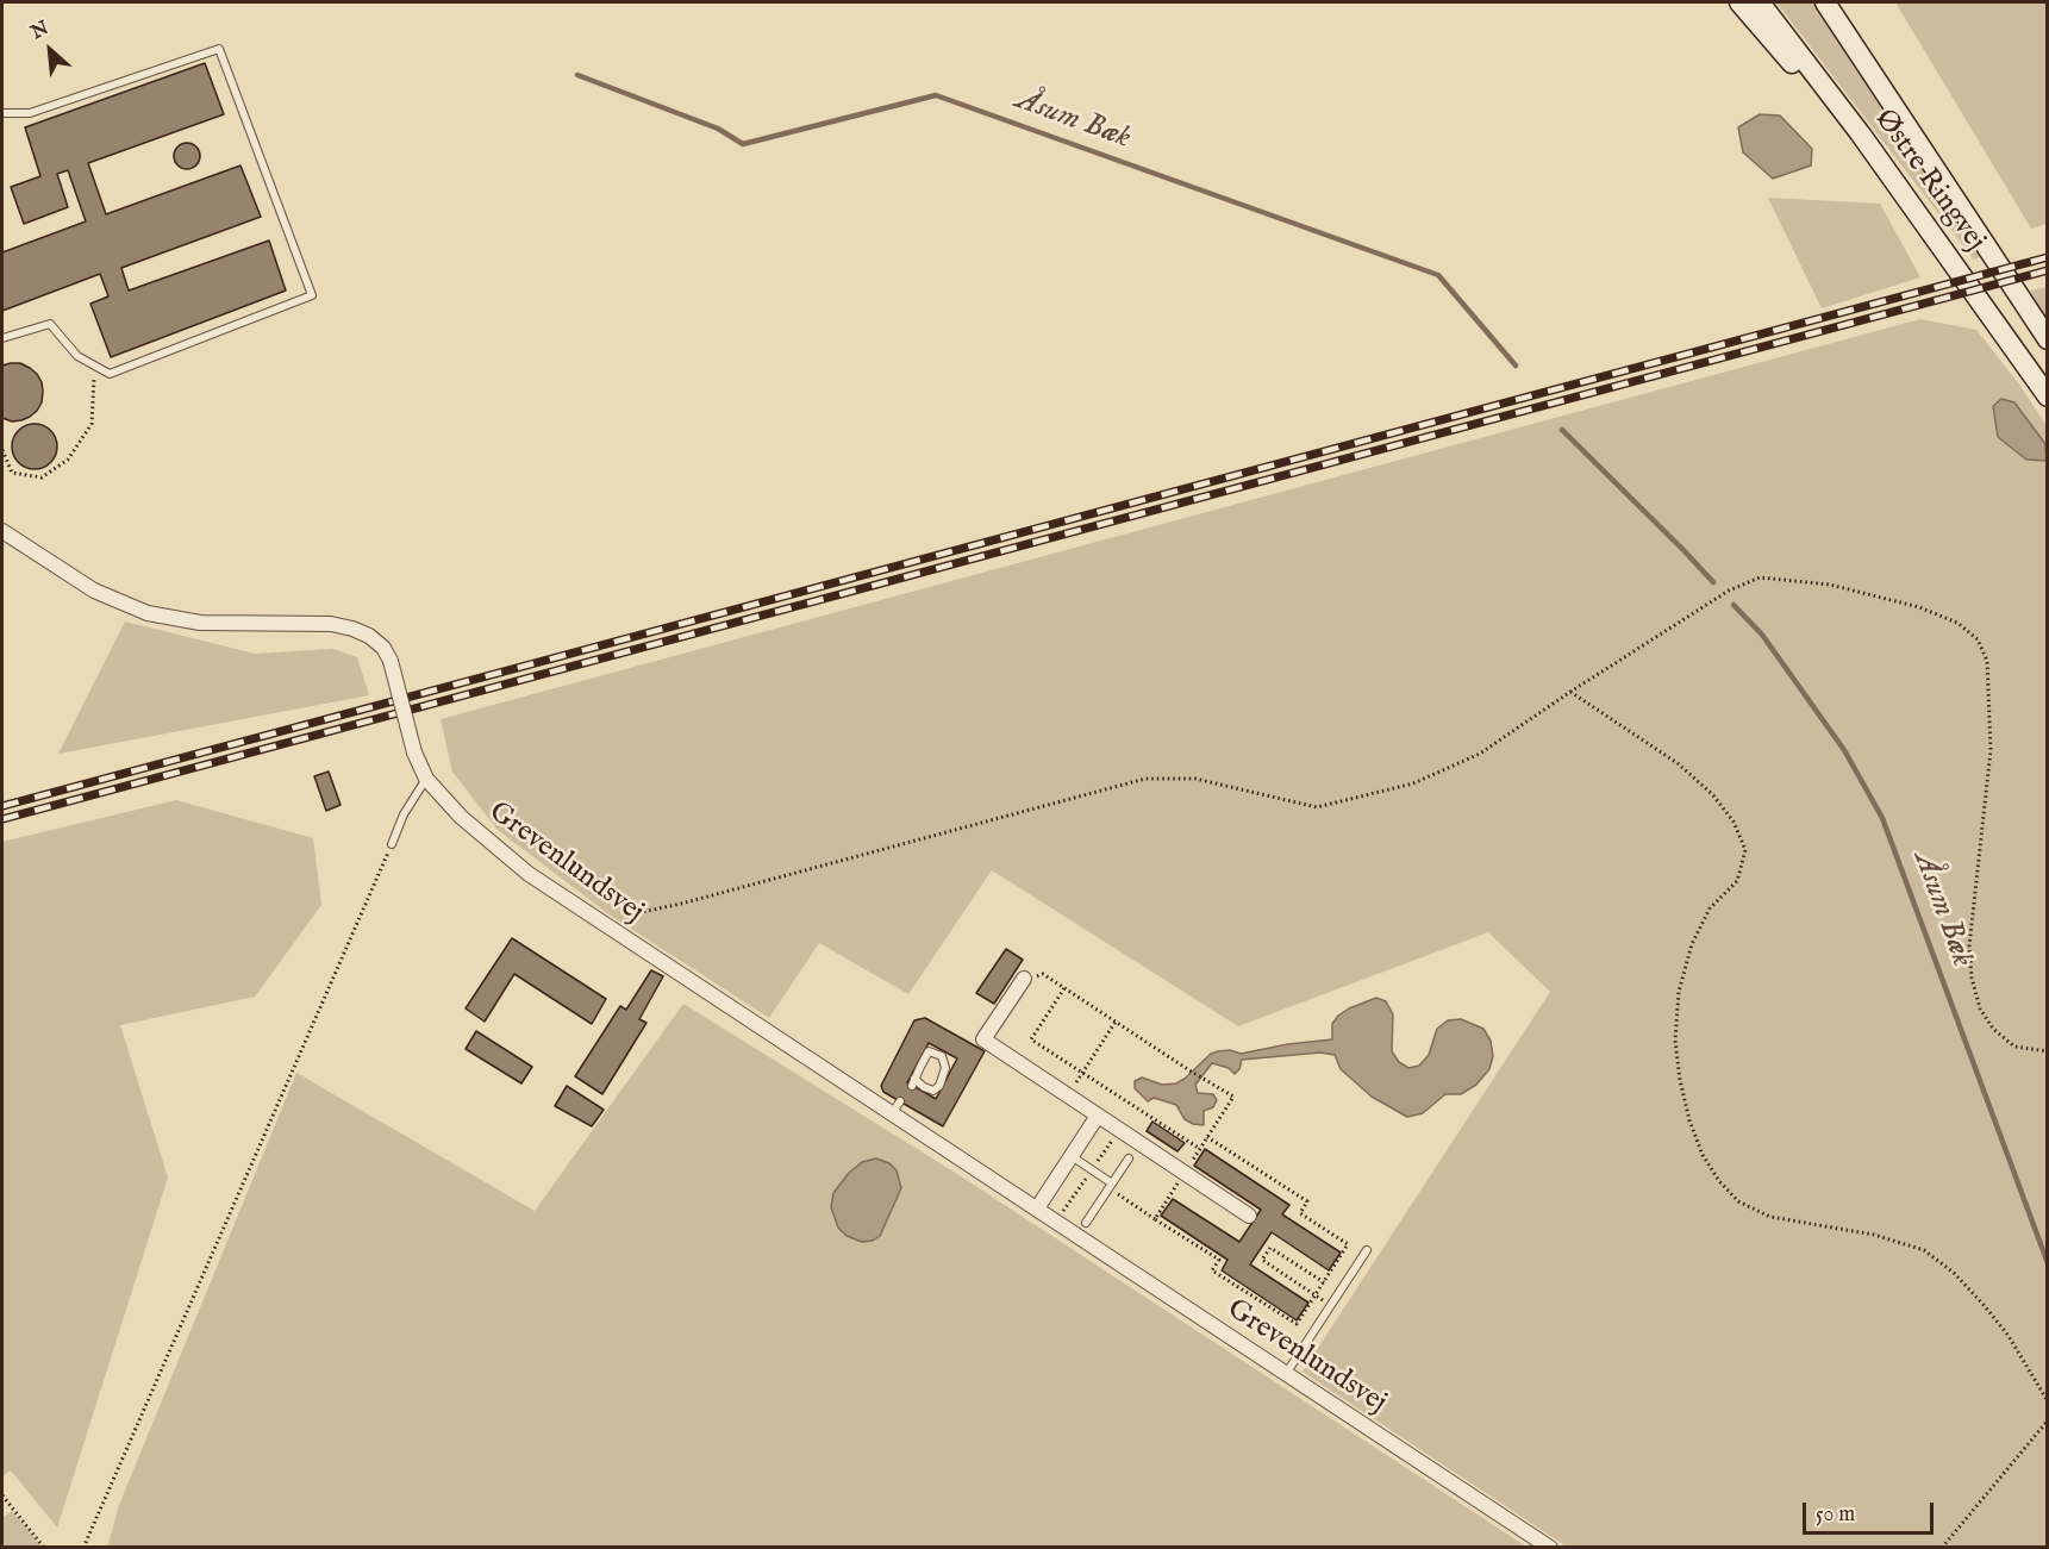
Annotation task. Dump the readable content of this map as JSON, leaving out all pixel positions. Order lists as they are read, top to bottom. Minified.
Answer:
{"streets":{"main road":["Østre Ringvej"],"street":["Grevenlundsvej"]},"water":["Åsum Bæk"],"scale_bar":"50 m","north":"top left"}
